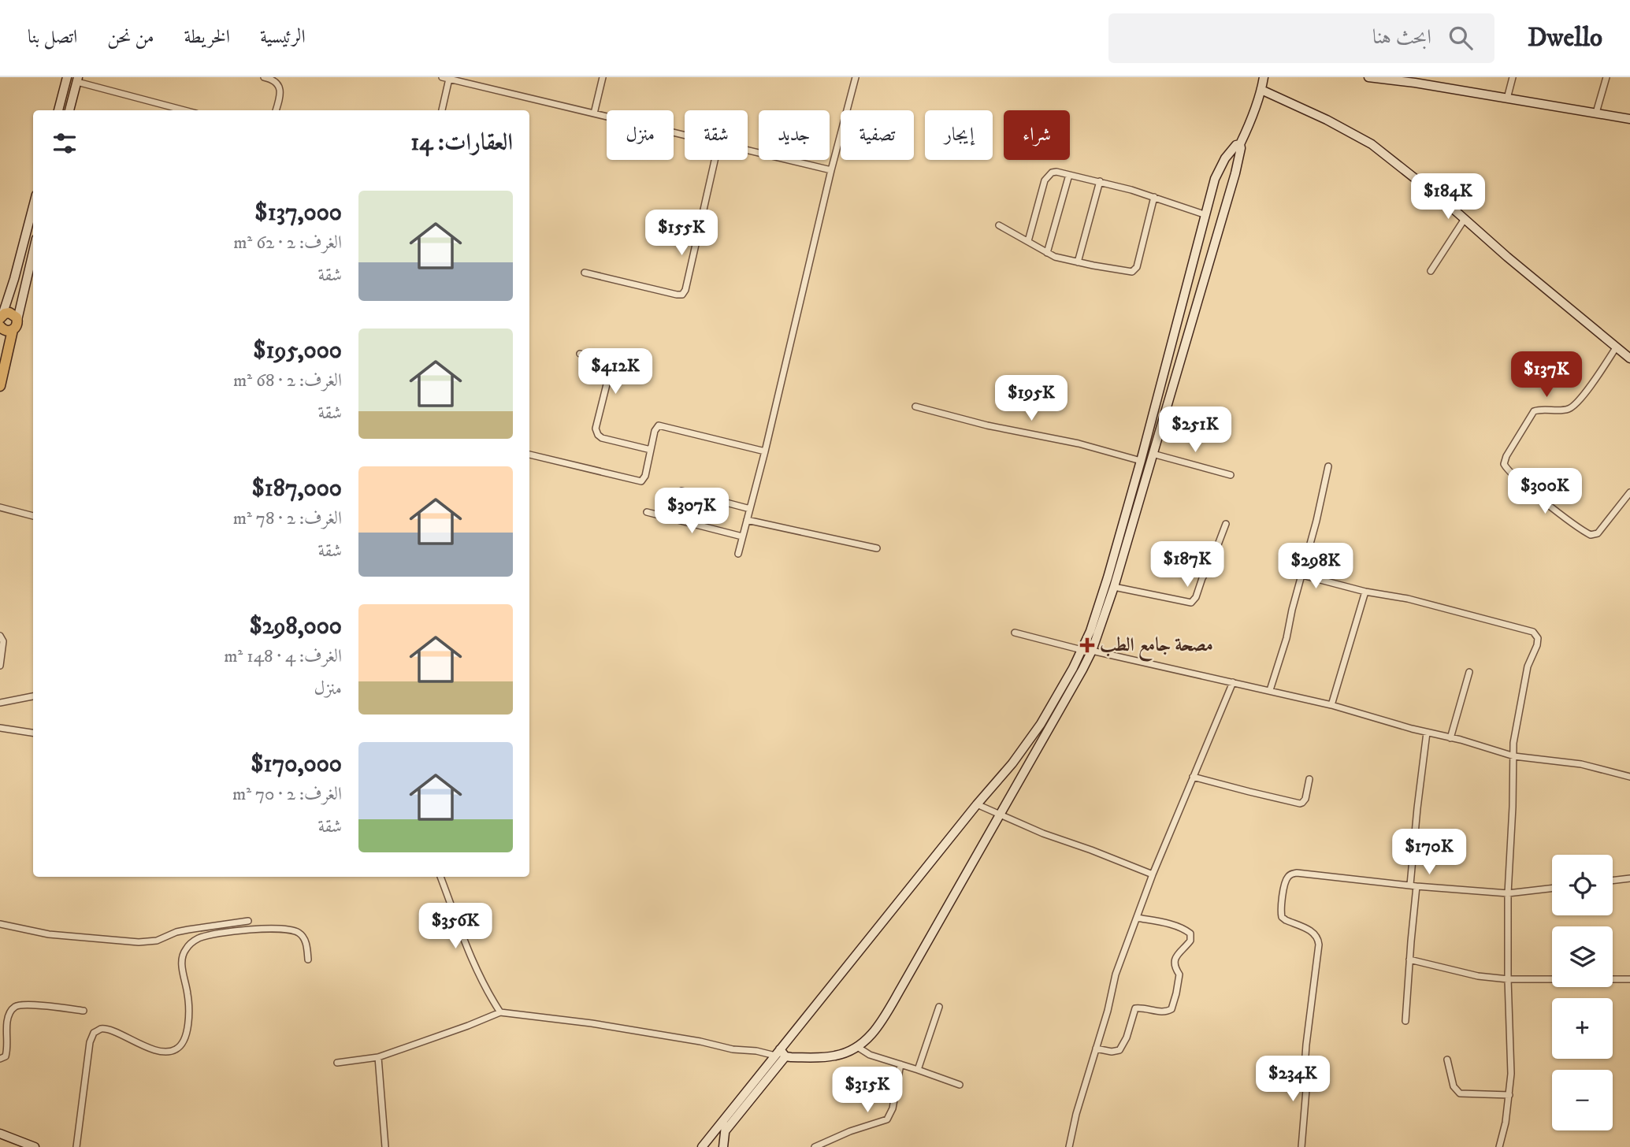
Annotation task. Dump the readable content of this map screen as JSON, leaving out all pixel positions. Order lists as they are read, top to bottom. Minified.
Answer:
{"places":{"health":["مصحة جامع الطب"]},"page":{"header":"Dwello","search":"ابحث هنا","nav":["الرئيسية","الخريطة","من نحن","اتصل بنا"],"chip":["شراء","إيجار","تصفية","جديد","شقة","منزل"],"heading":"العقارات: 14","price":["$184K","$155K","$412K","$137K","$195K","$251K","$300K","$307K","$187K","$298K","$170K","$356K","$234K","$315K"],"list":[{"name":"$137,000","note":"الغرف: 2 · 62 m² · شقة"},{"name":"$195,000","note":"الغرف: 2 · 68 m² · شقة"},{"name":"$187,000","note":"الغرف: 2 · 78 m² · شقة"},{"name":"$298,000","note":"الغرف: 4 · 148 m² · منزل"},{"name":"$170,000","note":"الغرف: 2 · 70 m² · شقة"}],"map_buttons":["+","−"]}}
